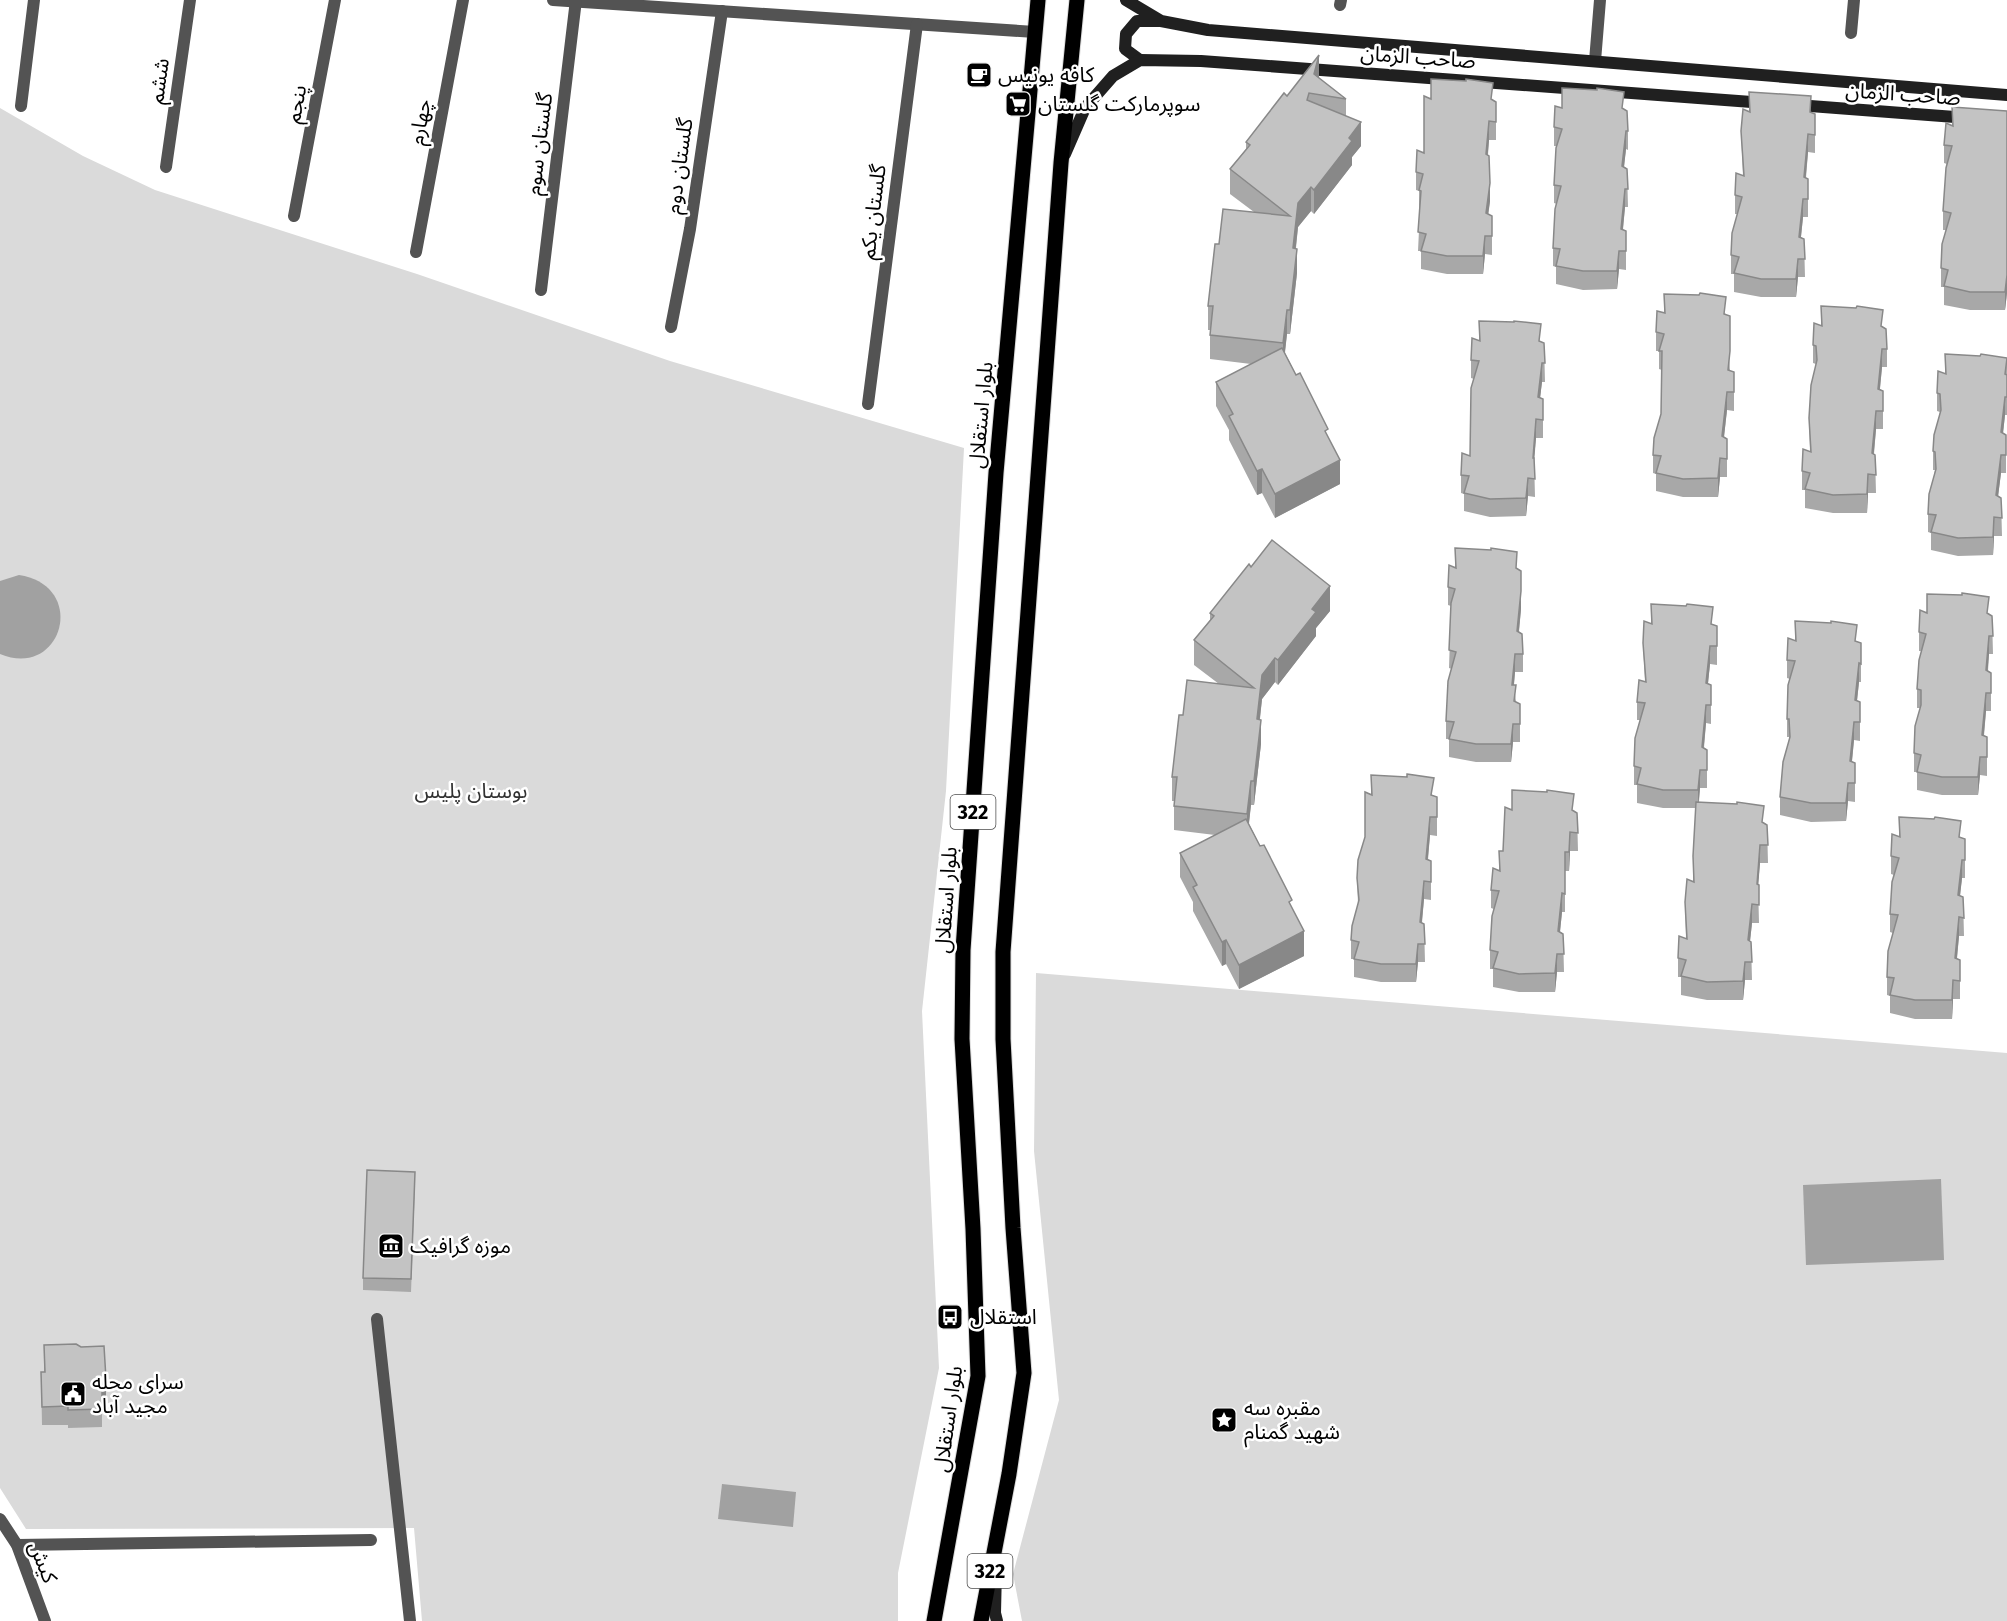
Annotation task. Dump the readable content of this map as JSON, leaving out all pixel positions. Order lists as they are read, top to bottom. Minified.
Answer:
{"streets":{"main road":["صاحب الزمان","بلوار استقلال","322"],"street":["ششم","پنجم","چهارم","گلستان سوم","گلستان دوم","گلستان یکم","کیش"]},"parks":["بوستان پلیس"],"places":{"cafe":["کافه یونیس"],"supermarket":["سوپرمارکت گلستان"],"museum":["موزه گرافیک"],"bus stop":["استقلال"],"public building":["سرای محله مجید آباد"],"place":["مقبره سه شهید گمنام"]}}
